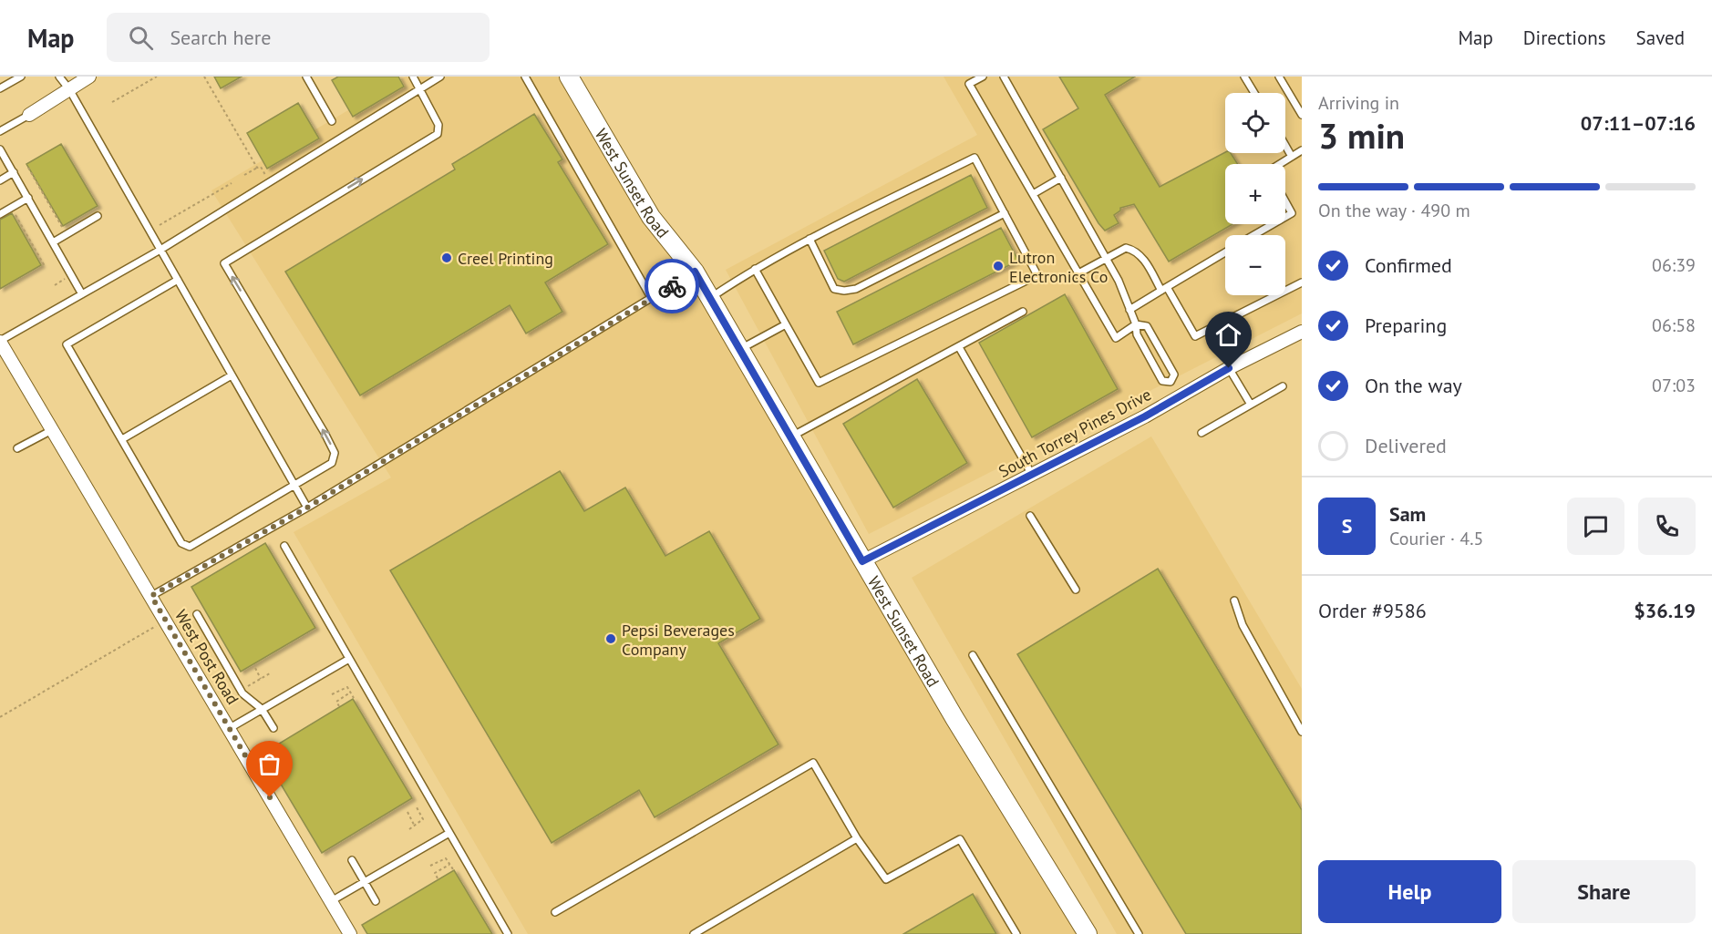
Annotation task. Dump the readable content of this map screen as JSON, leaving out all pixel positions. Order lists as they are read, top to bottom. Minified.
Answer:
{"streets":{"main road":["West Sunset Road"],"street":["South Torrey Pines Drive","West Post Road"]},"crossings":[["West Sunset Road","South Torrey Pines Drive"]],"places":["Creel Printing","Lutron Electronics Co","Pepsi Beverages Company"],"page":{"header":"Map","search":"Search here","nav":["Map","Directions","Saved"],"heading":["3 min","Arriving in","07:11–07:16"],"panel":["Sam","Courier · 4.5","Order #9586","$36.19"],"map_buttons":["+","−"],"bar":"On the way · 490 m","list":[["Confirmed","06:39"],["Preparing","06:58"],["On the way","07:03"],"Delivered"],"round":"S","buttons":["Help","Share"]}}
